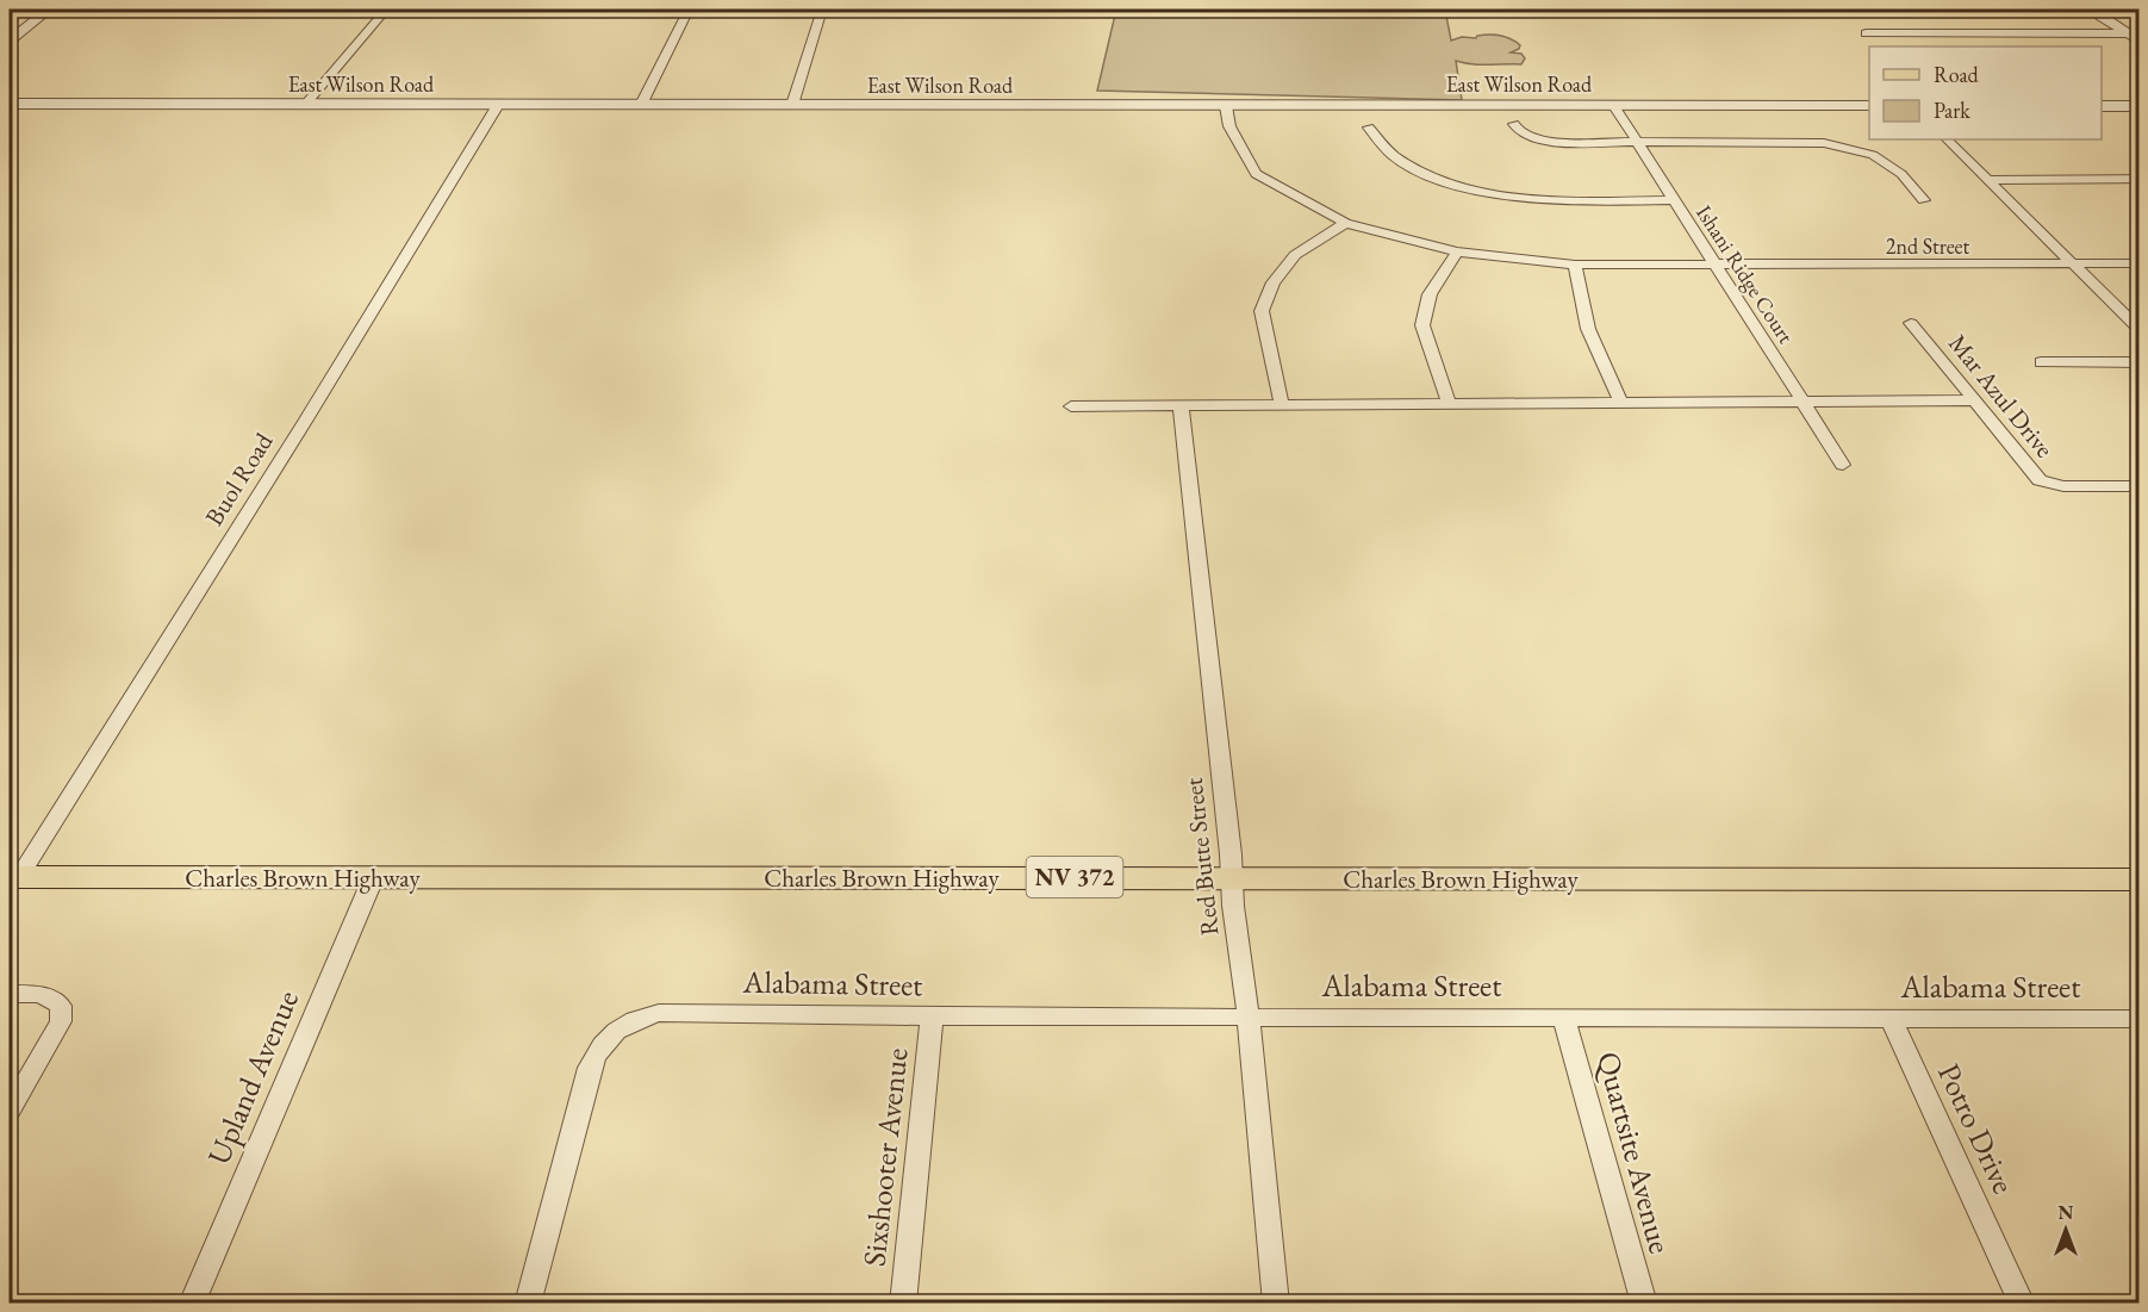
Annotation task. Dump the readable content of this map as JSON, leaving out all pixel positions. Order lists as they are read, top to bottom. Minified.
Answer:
{"streets":{"main road":["Charles Brown Highway","NV 372"],"street":["East Wilson Road","2nd Street","Ishani Ridge Court","Mar Azul Drive","Buol Road","Red Butte Street","Alabama Street","Upland Avenue","Potro Drive","Quartsite Avenue","Sixshooter Avenue"]},"crossings":[["East Wilson Road","2nd Street"],["East Wilson Road","Ishani Ridge Court"],["East Wilson Road","Buol Road"],["2nd Street","Ishani Ridge Court"],["Buol Road","Charles Brown Highway"],["Red Butte Street","Charles Brown Highway"],["Red Butte Street","Alabama Street"],["Charles Brown Highway","Upland Avenue"],["Alabama Street","Potro Drive"],["Alabama Street","Quartsite Avenue"],["Alabama Street","Sixshooter Avenue"]],"legend":["Road","Park"],"north":"top"}
